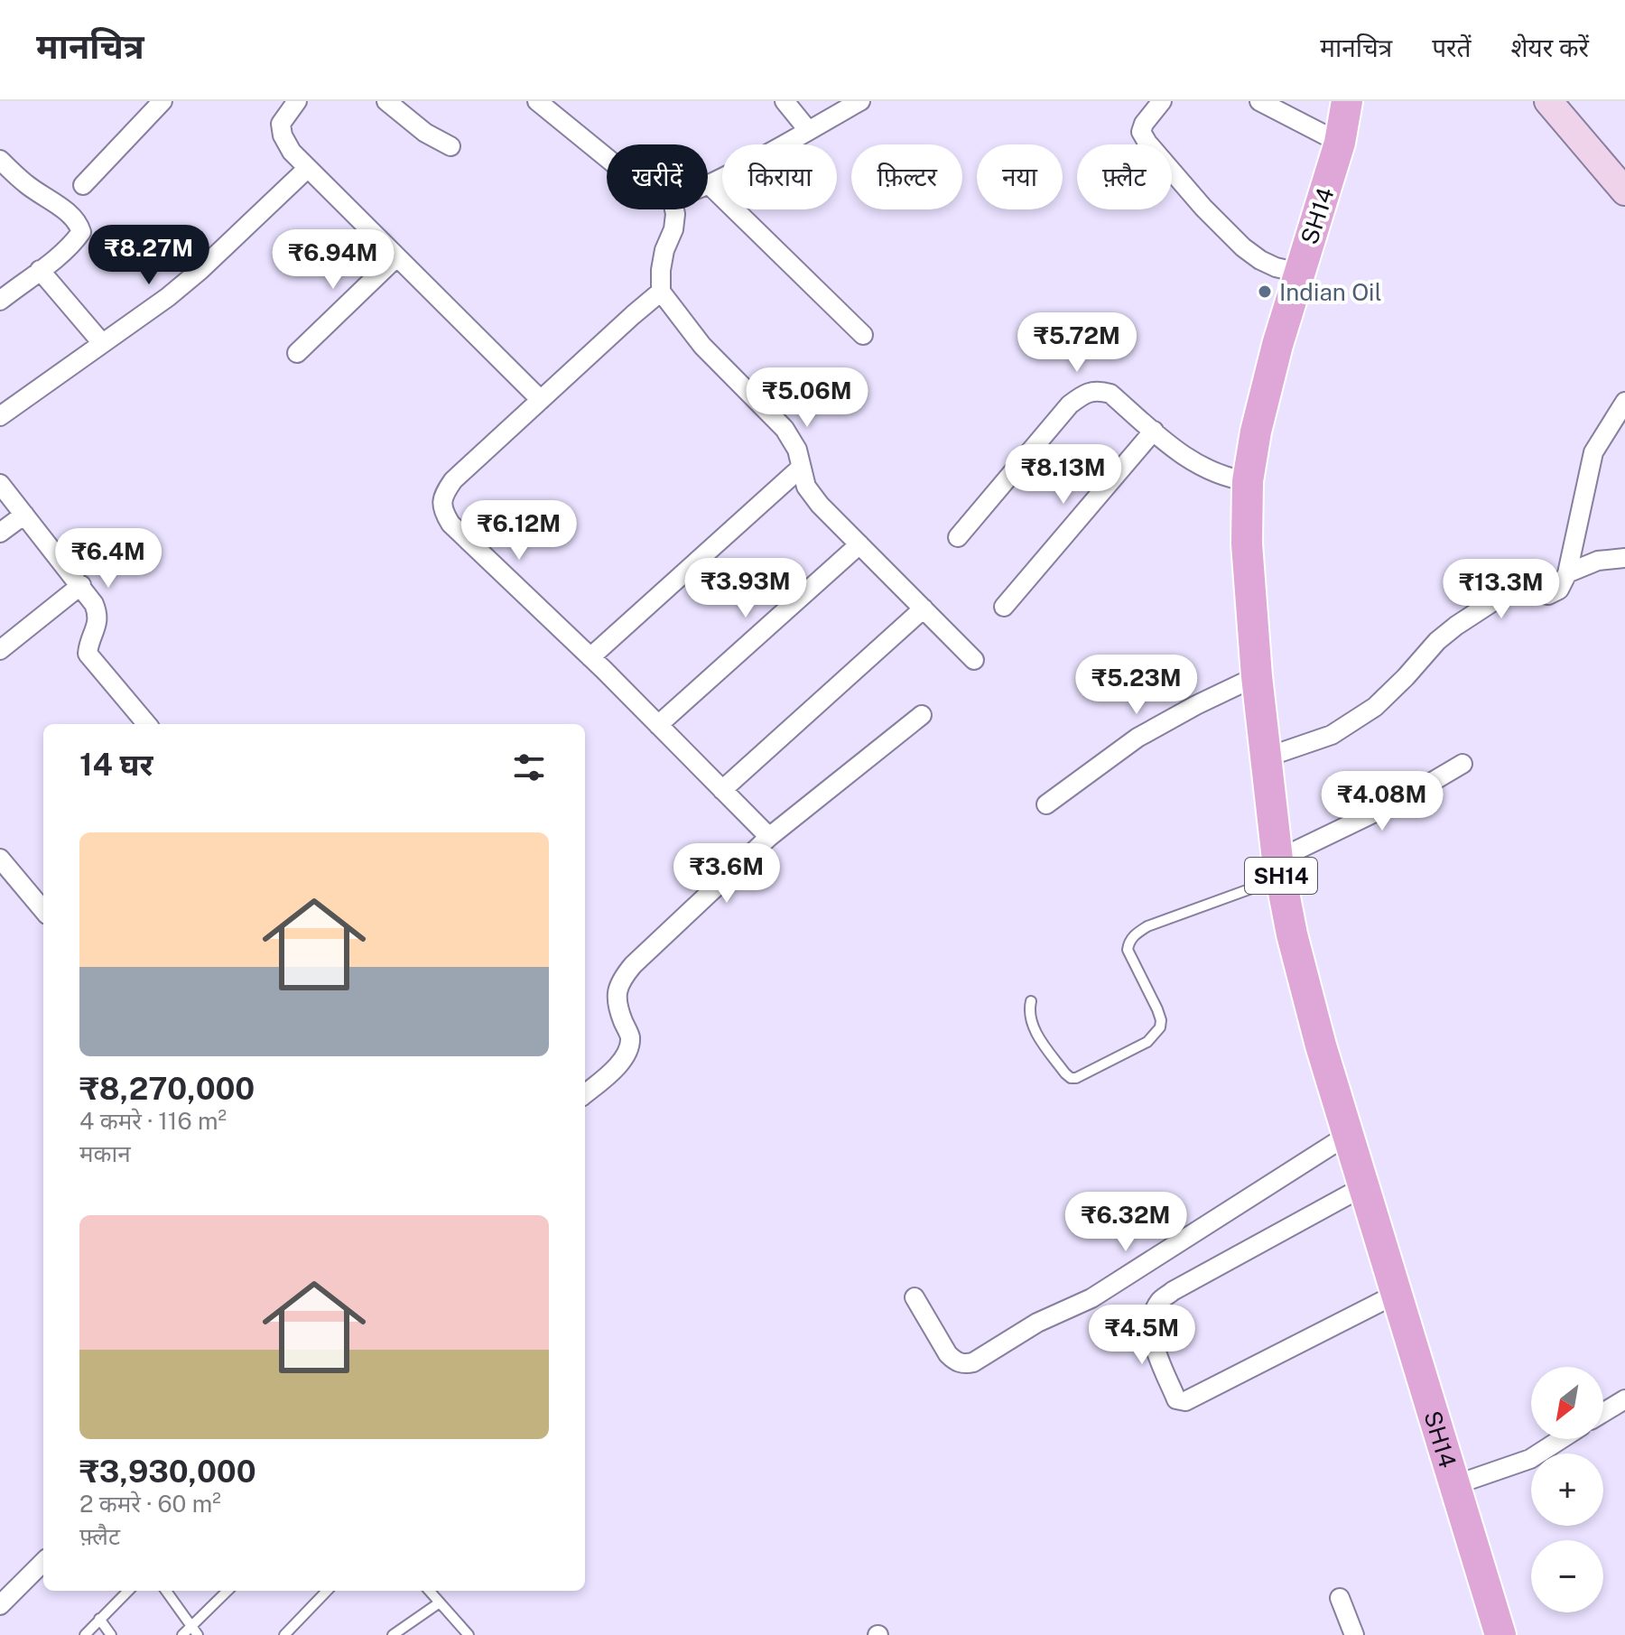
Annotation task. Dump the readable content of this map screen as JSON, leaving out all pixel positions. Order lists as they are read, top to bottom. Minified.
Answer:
{"streets":{"main road":["SH14"]},"places":["Indian Oil"],"north":"bottom left","page":{"header":"मानचित्र","nav":["मानचित्र","परतें","शेयर करें"],"chip":["खरीदें","किराया","फ़िल्टर","नया","फ़्लैट"],"price":["₹8.27M","₹6.94M","₹5.72M","₹5.06M","₹8.13M","₹6.12M","₹6.4M","₹3.93M","₹13.3M","₹5.23M","₹4.08M","₹3.6M","₹6.32M","₹4.5M"],"heading":"14 घर","list":[{"name":"₹8,270,000","note":"4 कमरे · 116 m² · मकान"},{"name":"₹3,930,000","note":"2 कमरे · 60 m² · फ़्लैट"}],"map_buttons":["+","−"]}}
